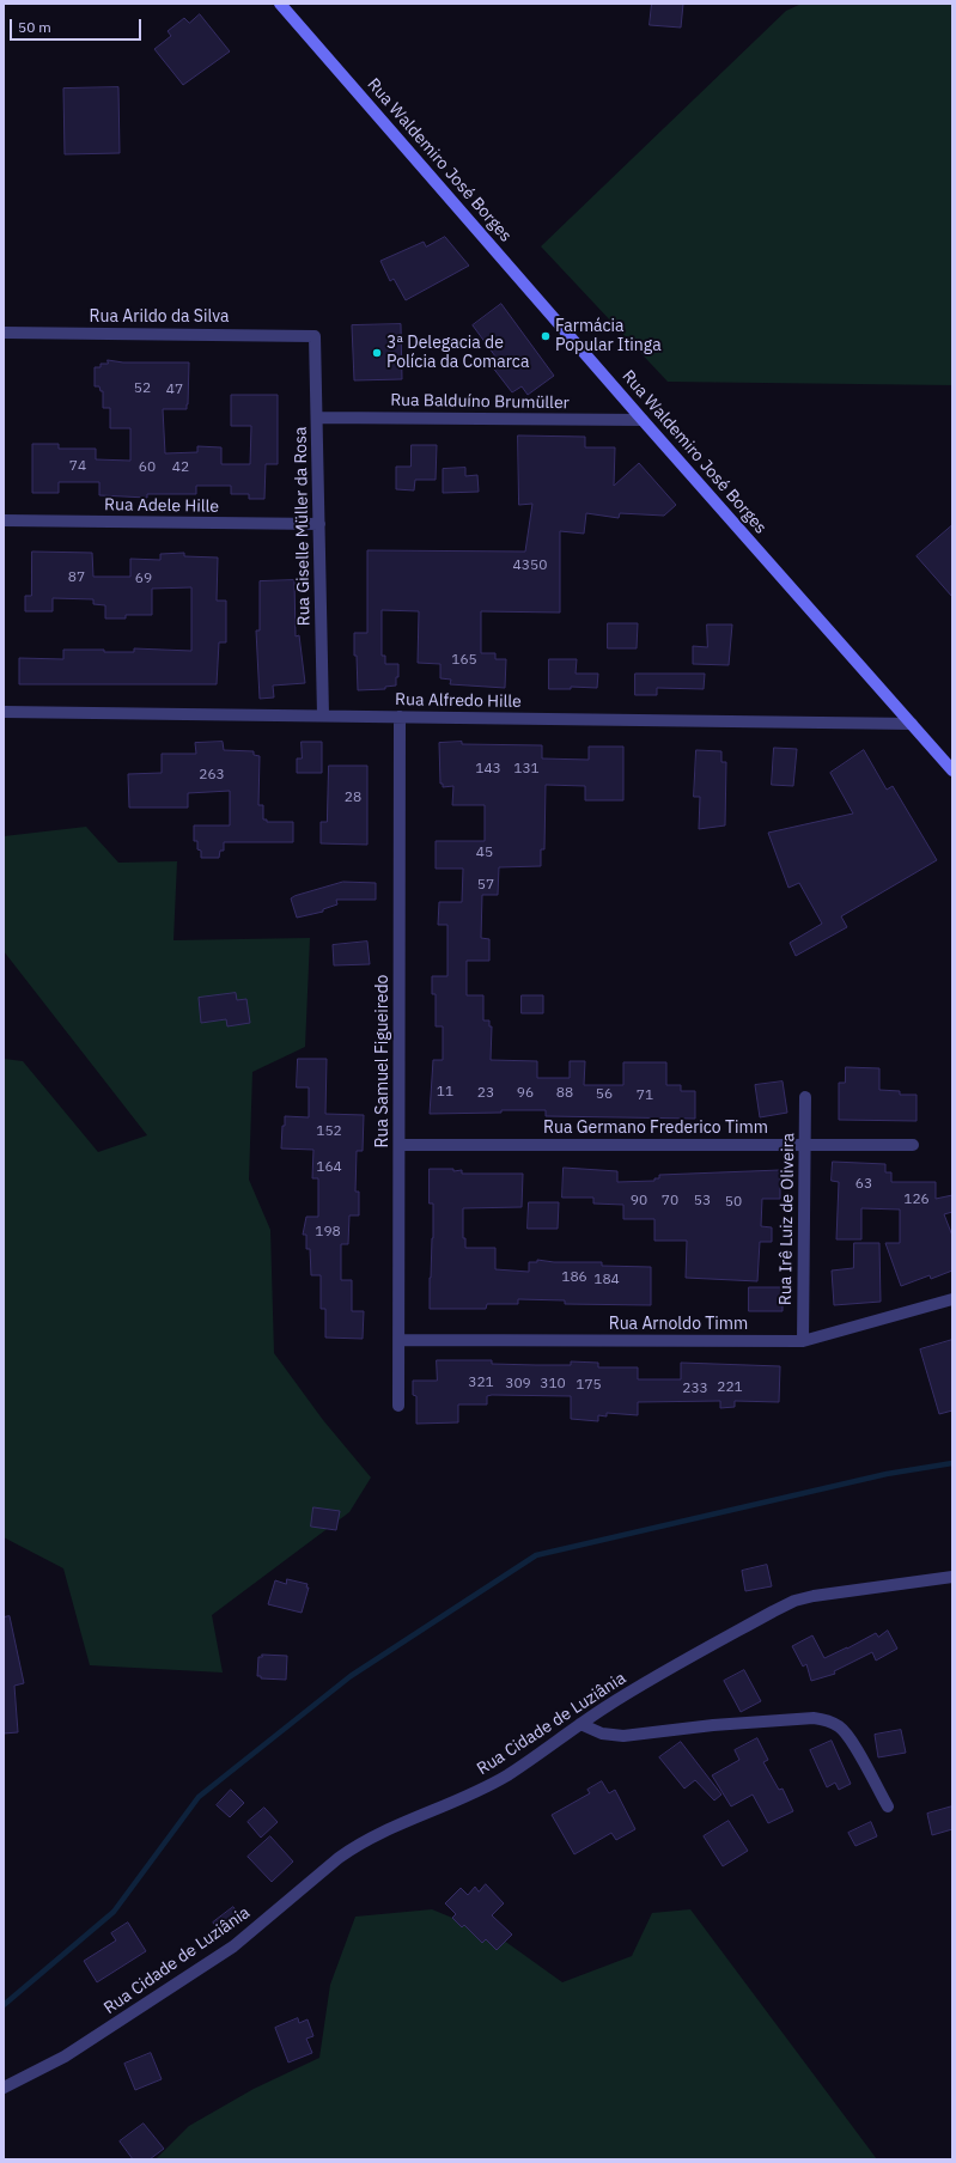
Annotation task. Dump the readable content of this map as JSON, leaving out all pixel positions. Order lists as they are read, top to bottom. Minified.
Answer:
{"streets":{"main road":["Rua Waldemiro José Borges"],"street":["Rua Arildo da Silva","Rua Balduíno Brumüller","Rua Adele Hille","Rua Giselle Müller da Rosa","Rua Alfredo Hille","Rua Samuel Figueiredo","Rua Germano Frederico Timm","Rua Irê Luiz de Oliveira","Rua Arnoldo Timm","Rua Cidade de Luziânia"]},"crossings":[["Rua Waldemiro José Borges","Rua Balduíno Brumüller"],["Rua Waldemiro José Borges","Rua Alfredo Hille"],["Rua Arildo da Silva","Rua Giselle Müller da Rosa"],["Rua Balduíno Brumüller","Rua Giselle Müller da Rosa"],["Rua Adele Hille","Rua Giselle Müller da Rosa"],["Rua Giselle Müller da Rosa","Rua Alfredo Hille"],["Rua Alfredo Hille","Rua Samuel Figueiredo"],["Rua Samuel Figueiredo","Rua Germano Frederico Timm"],["Rua Samuel Figueiredo","Rua Arnoldo Timm"],["Rua Germano Frederico Timm","Rua Irê Luiz de Oliveira"],["Rua Irê Luiz de Oliveira","Rua Arnoldo Timm"]],"places":["Farmácia Popular Itinga","3ª Delegacia de Polícia da Comarca"],"house_numbers":["52","47","74","60","42","4350","87","69","165","143","131","263","28","45","57","11","23","96","88","56","71","152","164","63","126","90","70","53","50","198","186","184","321","309","310","175","221","233"],"scale_bar":"50 m"}
